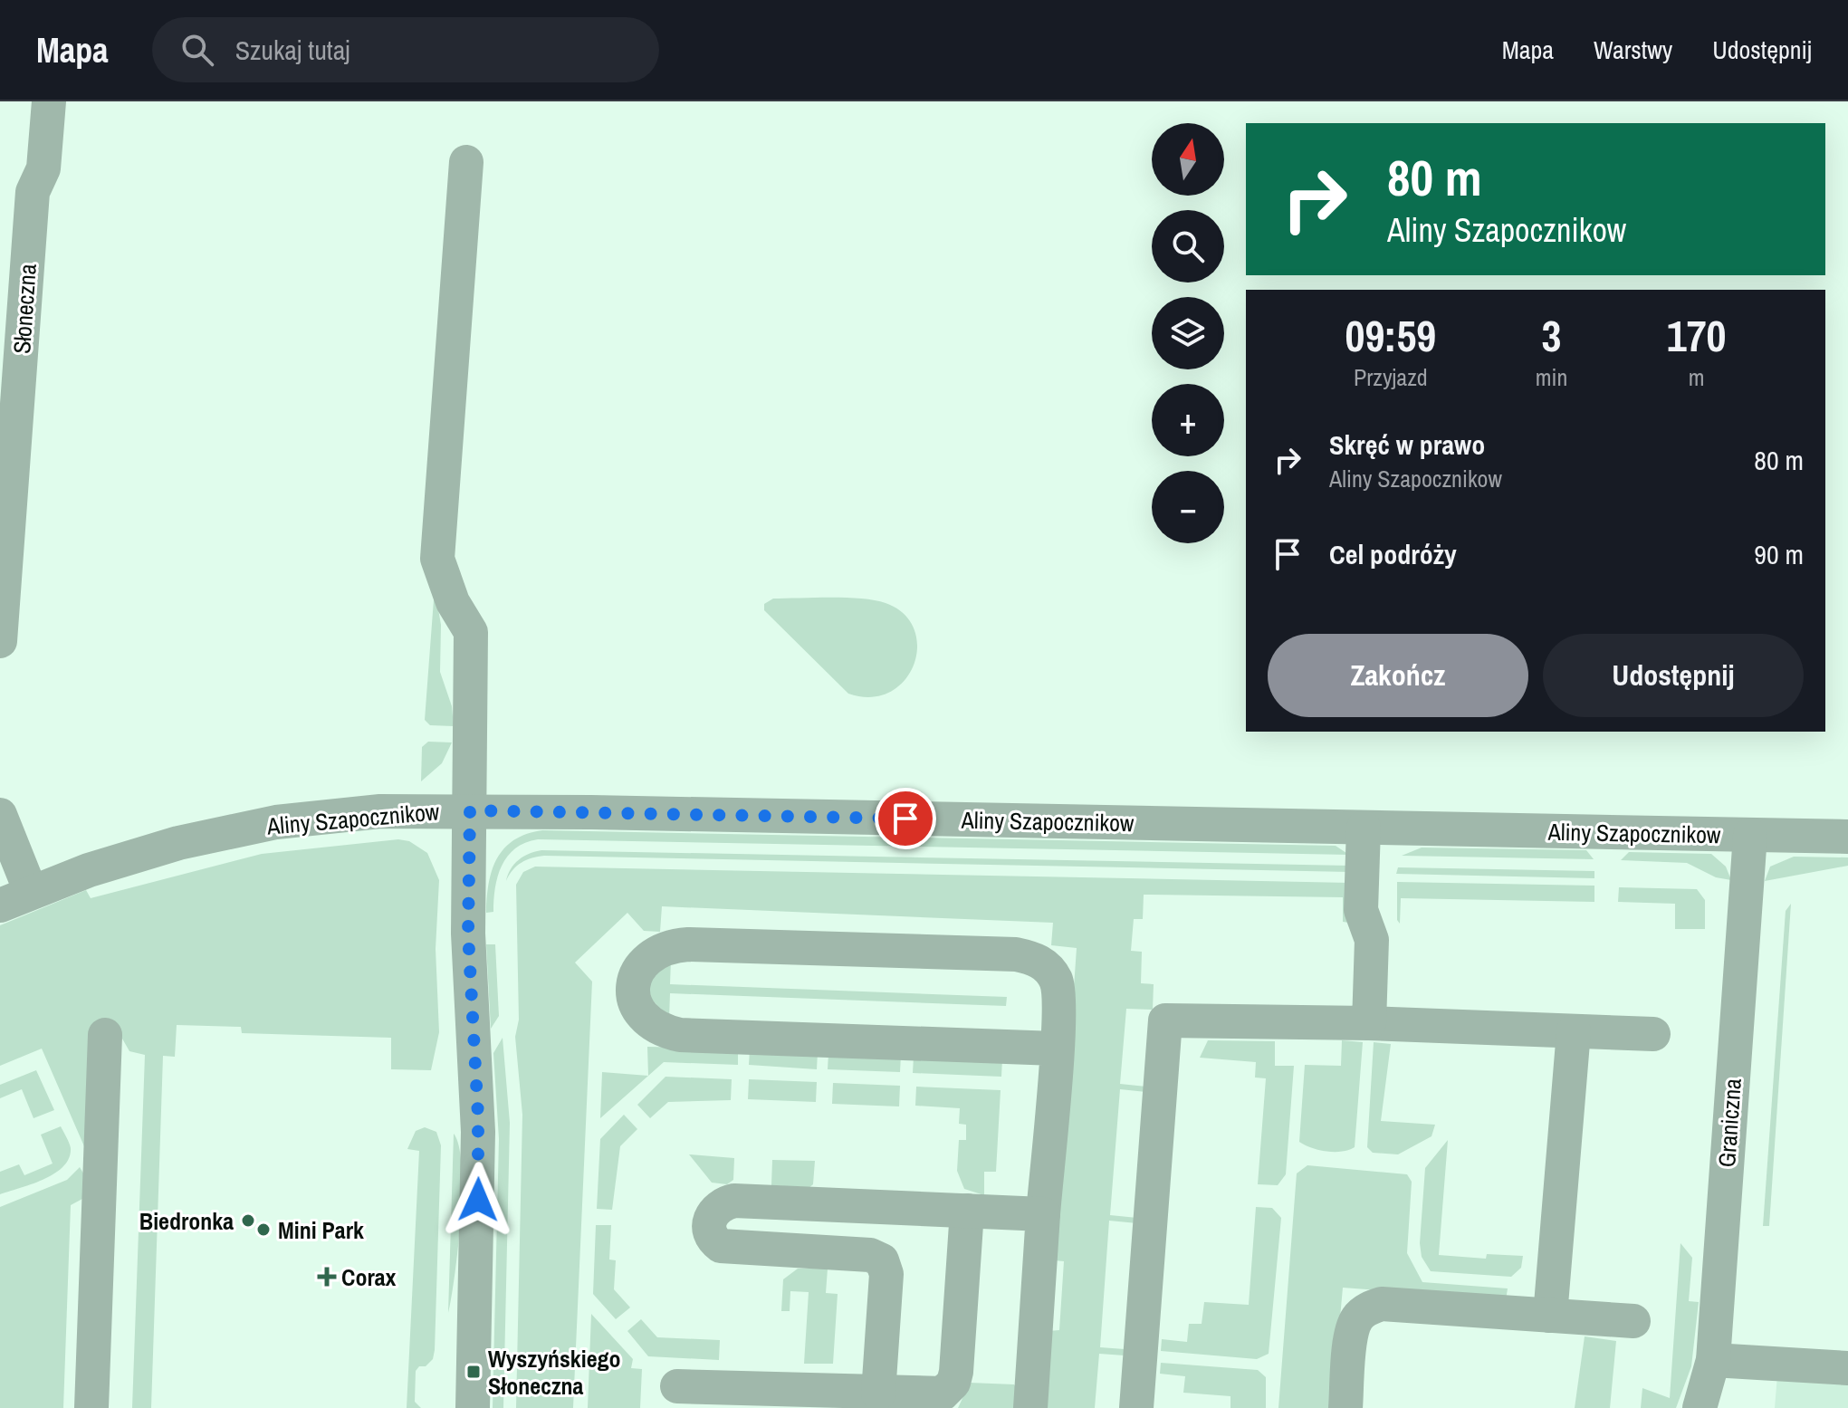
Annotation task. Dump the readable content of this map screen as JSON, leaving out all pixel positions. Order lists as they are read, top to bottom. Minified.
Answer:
{"streets":{"street":["Słoneczna","Aliny Szapocznikow","Graniczna"]},"crossings":[["Aliny Szapocznikow","Graniczna"]],"places":{"other":["Biedronka","Mini Park"],"health":["Corax"],"transit":["Wyszyńskiego Słoneczna"]},"north":"top","page":{"header":"Mapa","search":"Szukaj tutaj","nav":["Mapa","Warstwy","Udostępnij"],"map_buttons":["+","−"],"turn":["80 m","Aliny Szapocznikow"],"eta":["09:59","Przyjazd","3","min","170","m"],"list":[{"name":"Skręć w prawo","note":"Aliny Szapocznikow","value":"80 m"},{"name":"Cel podróży","value":"90 m"}],"buttons":["Zakończ","Udostępnij"]}}
